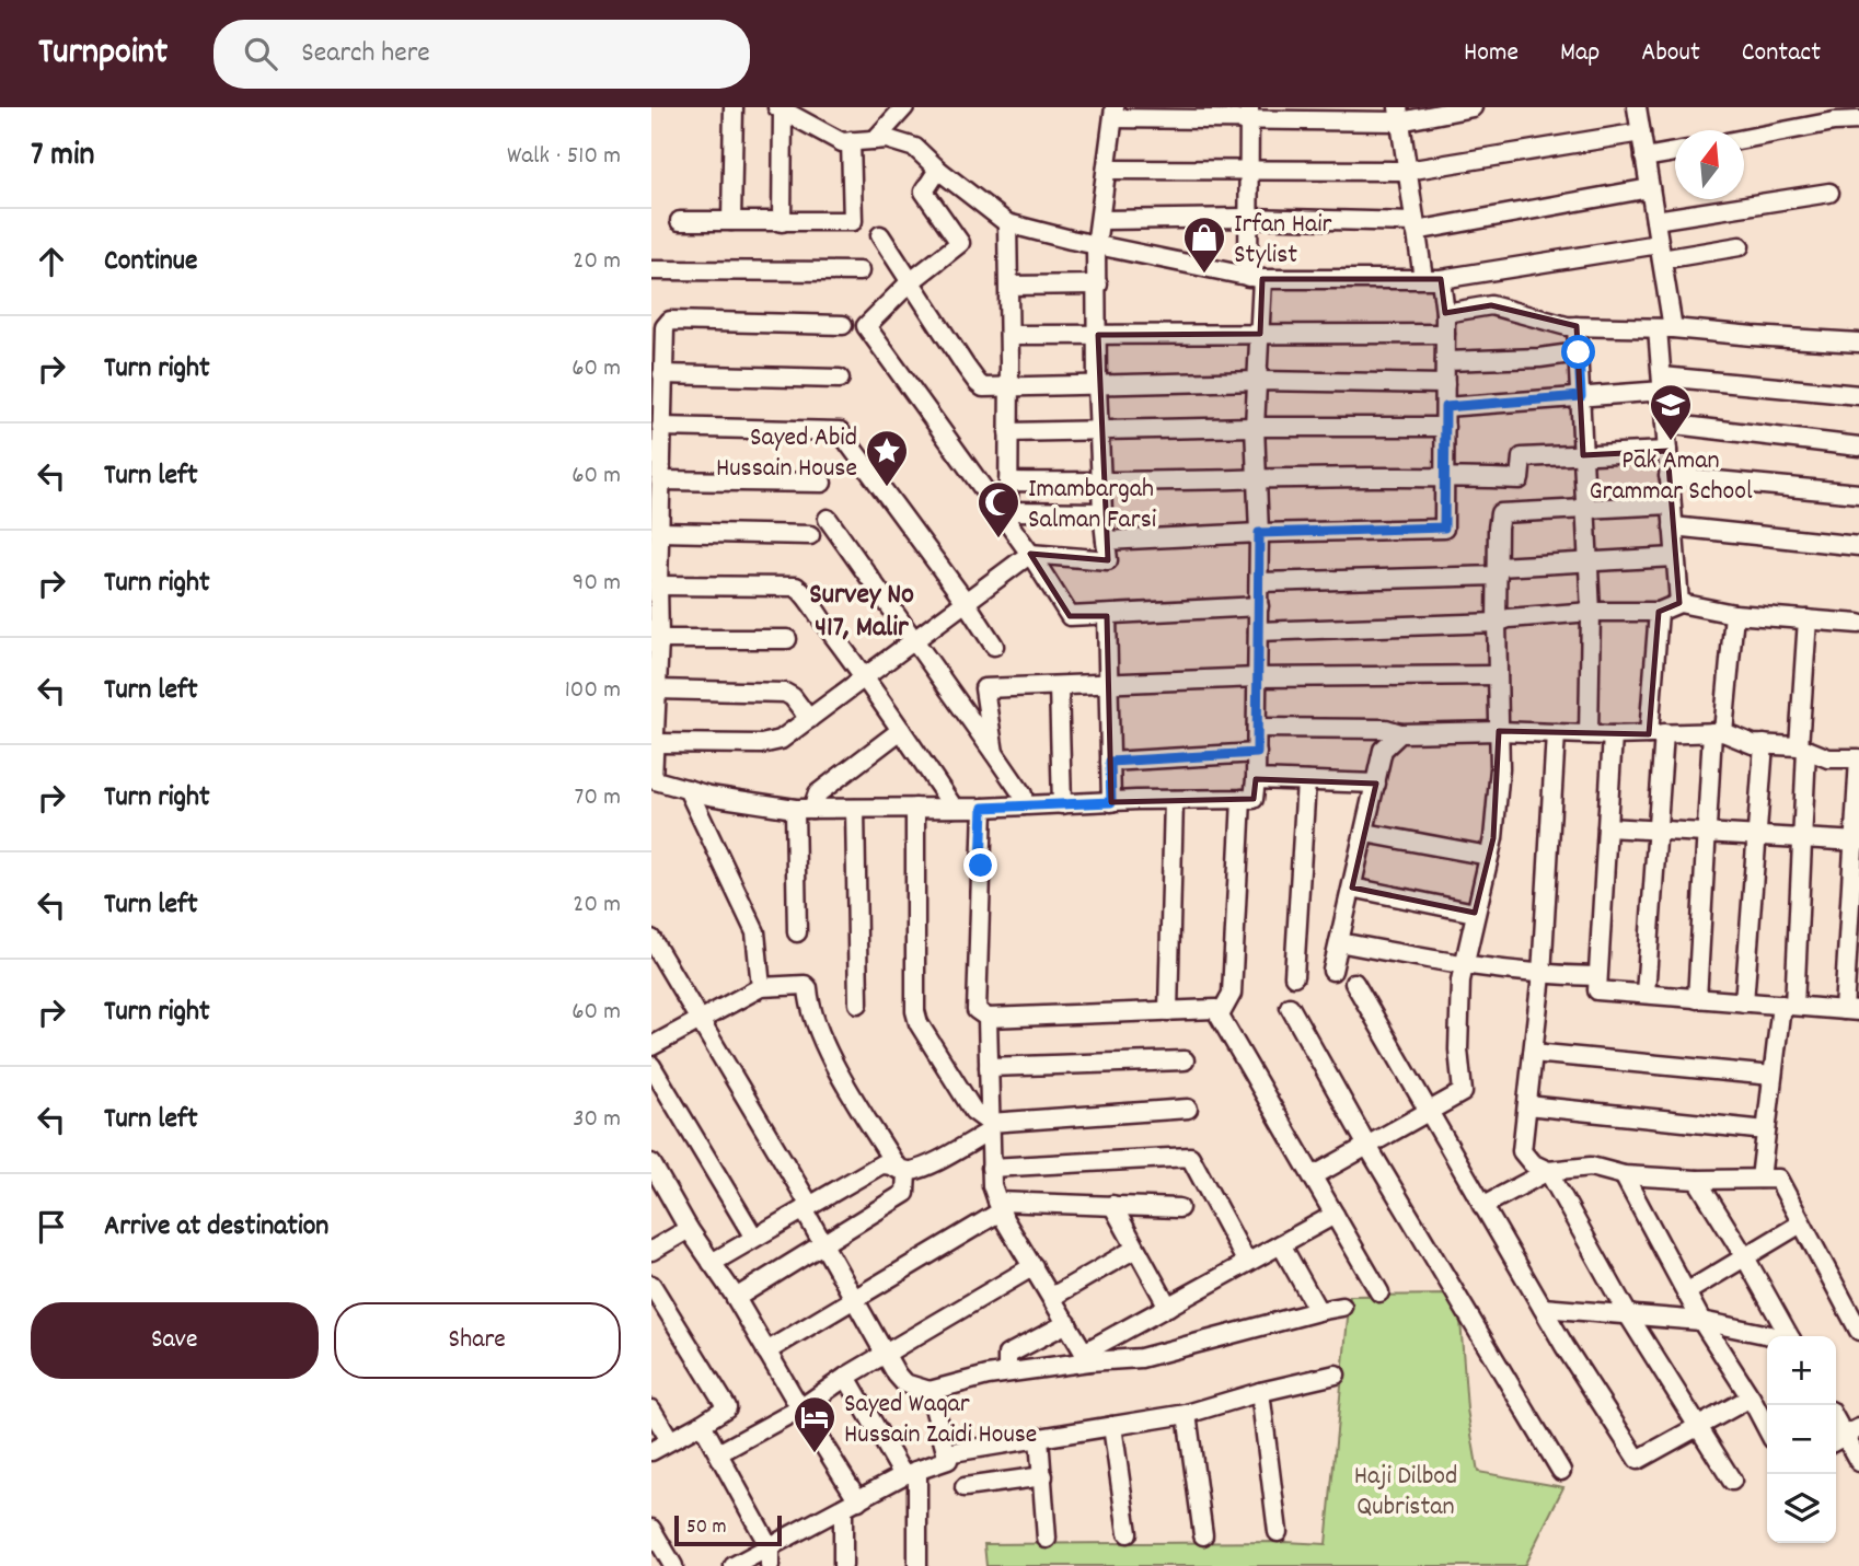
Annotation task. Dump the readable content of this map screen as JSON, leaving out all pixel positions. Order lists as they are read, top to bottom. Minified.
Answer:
{"districts":["Survey No 417, Malir"],"parks":["Haji Dilbod Qubristan"],"places":{"shop":["Irfan Hair Stylist"],"school or university":["Pak Aman Grammar School"],"place":["Sayed Abid Hussain House"],"mosque":["Imambargah Salman Farsi"],"hotel":["Sayed Waqar Hussain Zaidi House"]},"scale_bar":"50 m","north":"top","page":{"header":"Turnpoint","search":"Search here","nav":["Home","Map","About","Contact"],"heading":["7 min","Walk · 510 m"],"list":[["Continue","20 m"],["Turn right","60 m"],["Turn left","60 m"],["Turn right","90 m"],["Turn left","100 m"],["Turn right","70 m"],["Turn left","20 m"],["Turn right","60 m"],["Turn left","30 m"],"Arrive at destination"],"buttons":["Save","Share"],"map_buttons":["+","−"],"scale":"50 m"}}
